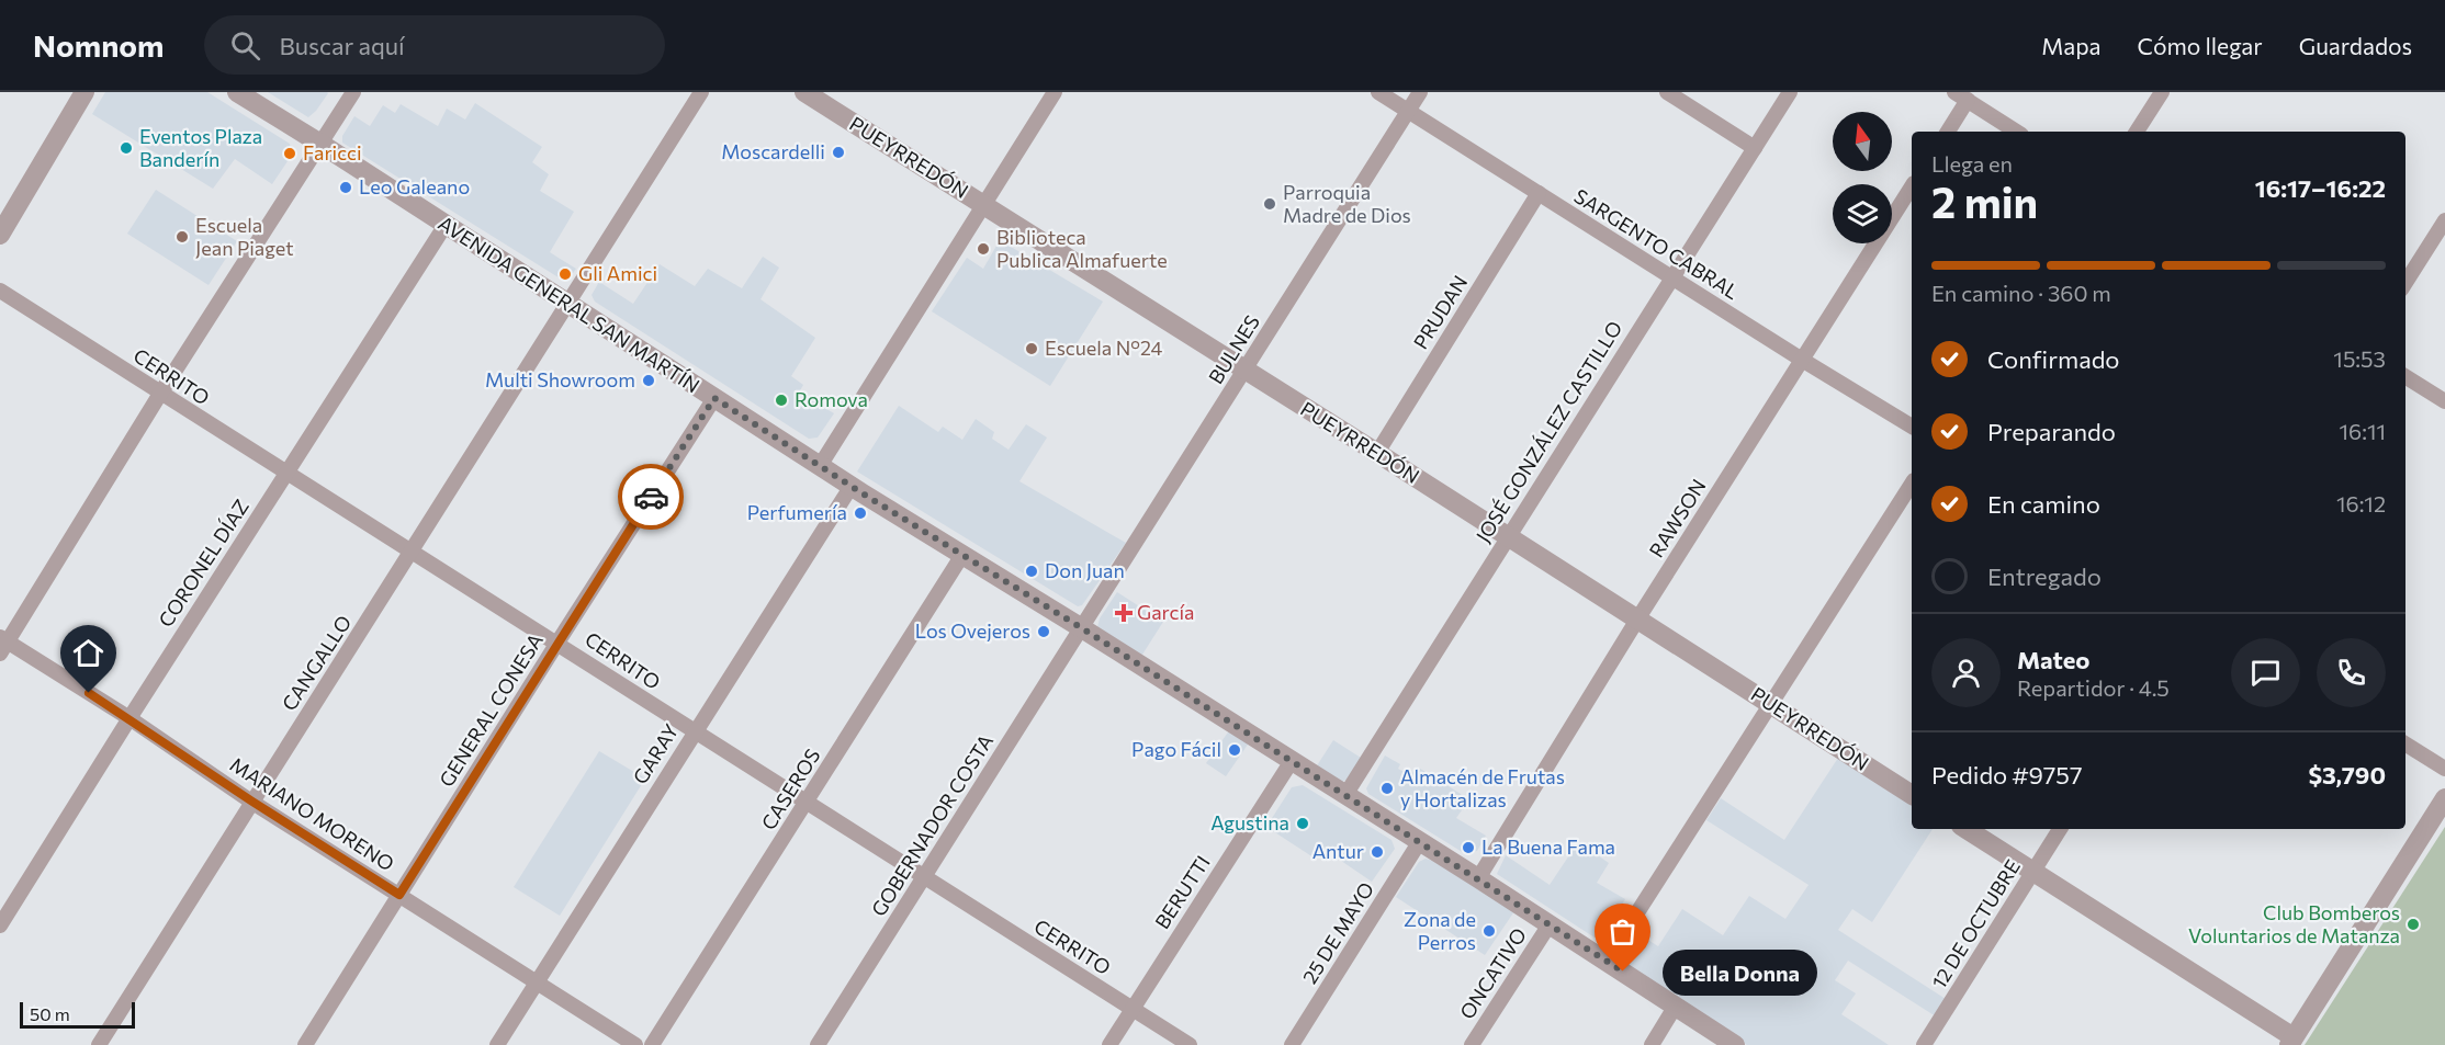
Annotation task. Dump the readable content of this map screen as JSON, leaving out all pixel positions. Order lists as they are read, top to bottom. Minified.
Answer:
{"streets":{"street":["PUEYRREDÓN","SARGENTO CABRAL","AVENIDA GENERAL SAN MARTÍN","PRUDAN","BULNES","CERRITO","JOSÉ GONZÁLEZ CASTILLO","RAWSON","CORONEL DÍAZ","CANGALLO","GENERAL CONESA","GARAY","CASEROS","MARIANO MORENO","GOBERNADOR COSTA","BERUTTI","12 DE OCTUBRE","25 DE MAYO","ONCATIVO"]},"crossings":[["PUEYRREDÓN","PRUDAN"],["PUEYRREDÓN","BULNES"],["PUEYRREDÓN","JOSÉ GONZÁLEZ CASTILLO"],["PUEYRREDÓN","RAWSON"],["SARGENTO CABRAL","PRUDAN"],["SARGENTO CABRAL","BULNES"],["SARGENTO CABRAL","JOSÉ GONZÁLEZ CASTILLO"],["SARGENTO CABRAL","RAWSON"],["AVENIDA GENERAL SAN MARTÍN","BULNES"],["AVENIDA GENERAL SAN MARTÍN","JOSÉ GONZÁLEZ CASTILLO"],["AVENIDA GENERAL SAN MARTÍN","RAWSON"],["AVENIDA GENERAL SAN MARTÍN","CORONEL DÍAZ"],["AVENIDA GENERAL SAN MARTÍN","CANGALLO"],["AVENIDA GENERAL SAN MARTÍN","GENERAL CONESA"],["AVENIDA GENERAL SAN MARTÍN","GARAY"],["AVENIDA GENERAL SAN MARTÍN","CASEROS"],["AVENIDA GENERAL SAN MARTÍN","GOBERNADOR COSTA"],["AVENIDA GENERAL SAN MARTÍN","BERUTTI"],["AVENIDA GENERAL SAN MARTÍN","25 DE MAYO"],["AVENIDA GENERAL SAN MARTÍN","ONCATIVO"],["BULNES","GOBERNADOR COSTA"],["CERRITO","CORONEL DÍAZ"],["CERRITO","CANGALLO"],["CERRITO","GENERAL CONESA"],["CERRITO","GARAY"],["CERRITO","CASEROS"],["CERRITO","GOBERNADOR COSTA"],["CERRITO","BERUTTI"],["CORONEL DÍAZ","MARIANO MORENO"],["CANGALLO","MARIANO MORENO"],["GENERAL CONESA","MARIANO MORENO"],["GARAY","MARIANO MORENO"]],"places":{"other":["Eventos Plaza Banderín","Moscardelli","Faricci","Leo Galeano","Parroquia Madre de Dios","Escuela Jean Piaget","Biblioteca Publica Almafuerte","Gli Amici","Escuela N°24","Multi Showroom","Romova","Perfumería","Don Juan","Los Ovejeros","Pago Fácil","Almacén de Frutas y Hortalizas","Agustina","La Buena Fama","Antur","Club Bomberos Voluntarios de Matanza","Zona de Perros","Bella Donna"],"health":["García"]},"scale_bar":"50 m","north":"top","page":{"header":"Nomnom","search":"Buscar aquí","nav":["Mapa","Cómo llegar","Guardados"],"heading":["2 min","Llega en","16:17–16:22"],"panel":["Mateo","Repartidor · 4.5","Pedido #9757","$3,790"],"bar":"En camino · 360 m","list":[["Confirmado","15:53"],["Preparando","16:11"],["En camino","16:12"],"Entregado"],"bubble":"Bella Donna","scale":"50 m"}}
